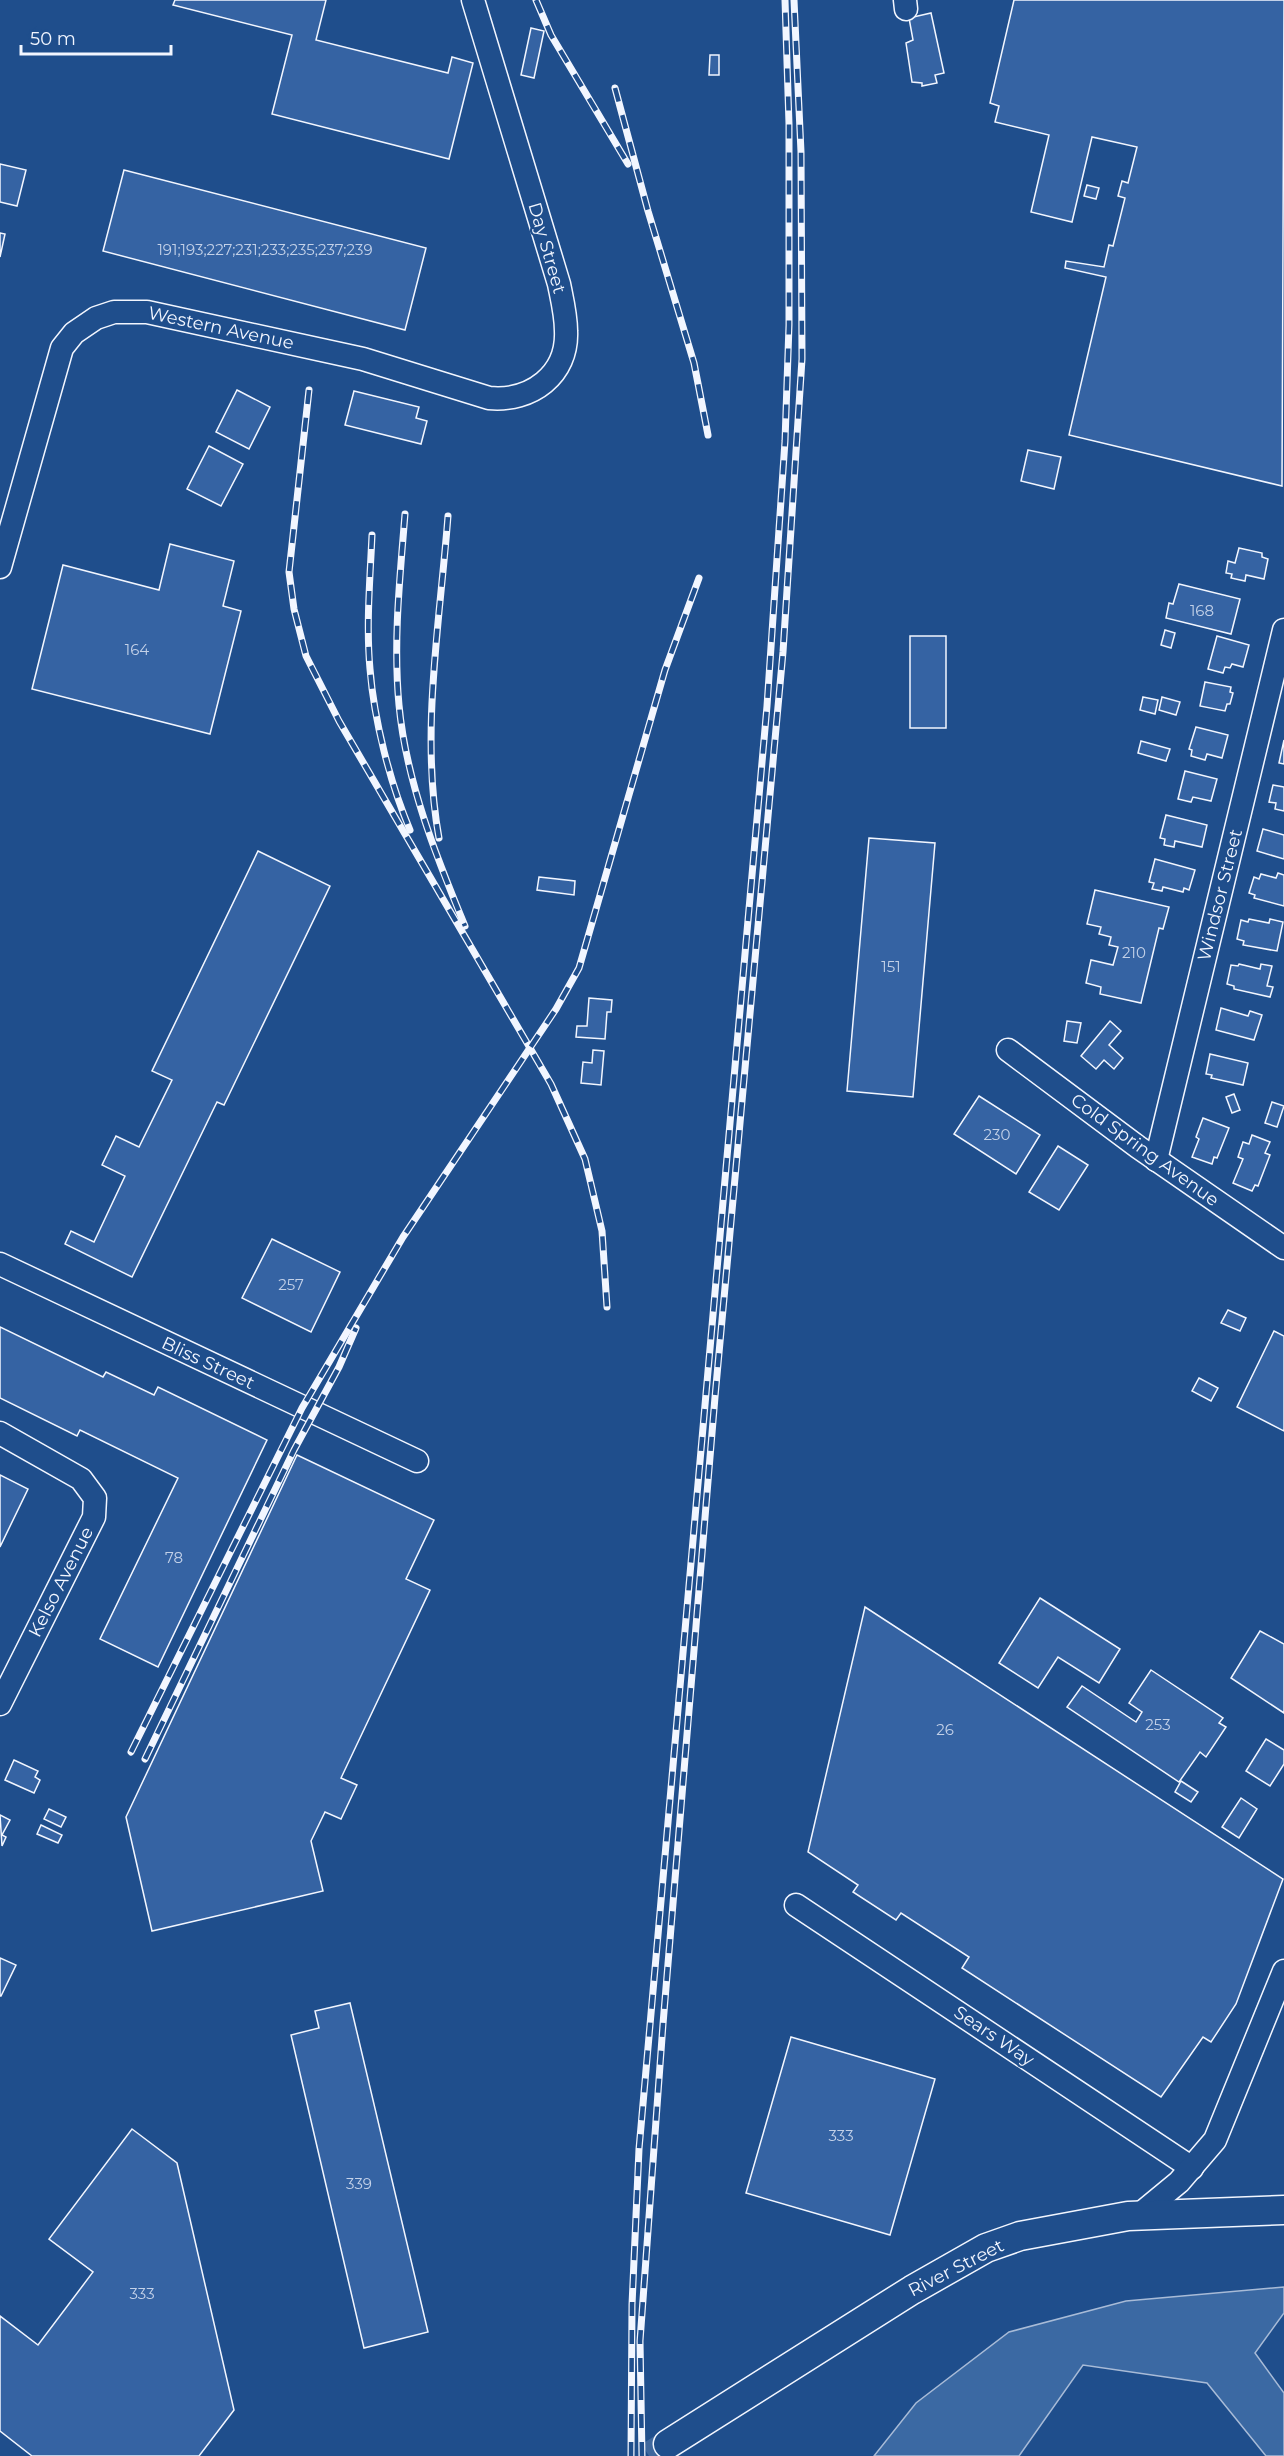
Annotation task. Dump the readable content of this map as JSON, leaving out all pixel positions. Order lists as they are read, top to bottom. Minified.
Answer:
{"streets":{"main road":["River Street"],"street":["Day Street","Western Avenue","Windsor Street","Cold Spring Avenue","Bliss Street","Kelso Avenue","Sears Way"]},"crossings":[["Day Street","Western Avenue"],["Windsor Street","Cold Spring Avenue"]],"house_numbers":["191;193;227;231;233;235;237;239","168","164","210","151","230","257","78","253","26","333","339","333"],"scale_bar":"50 m"}
